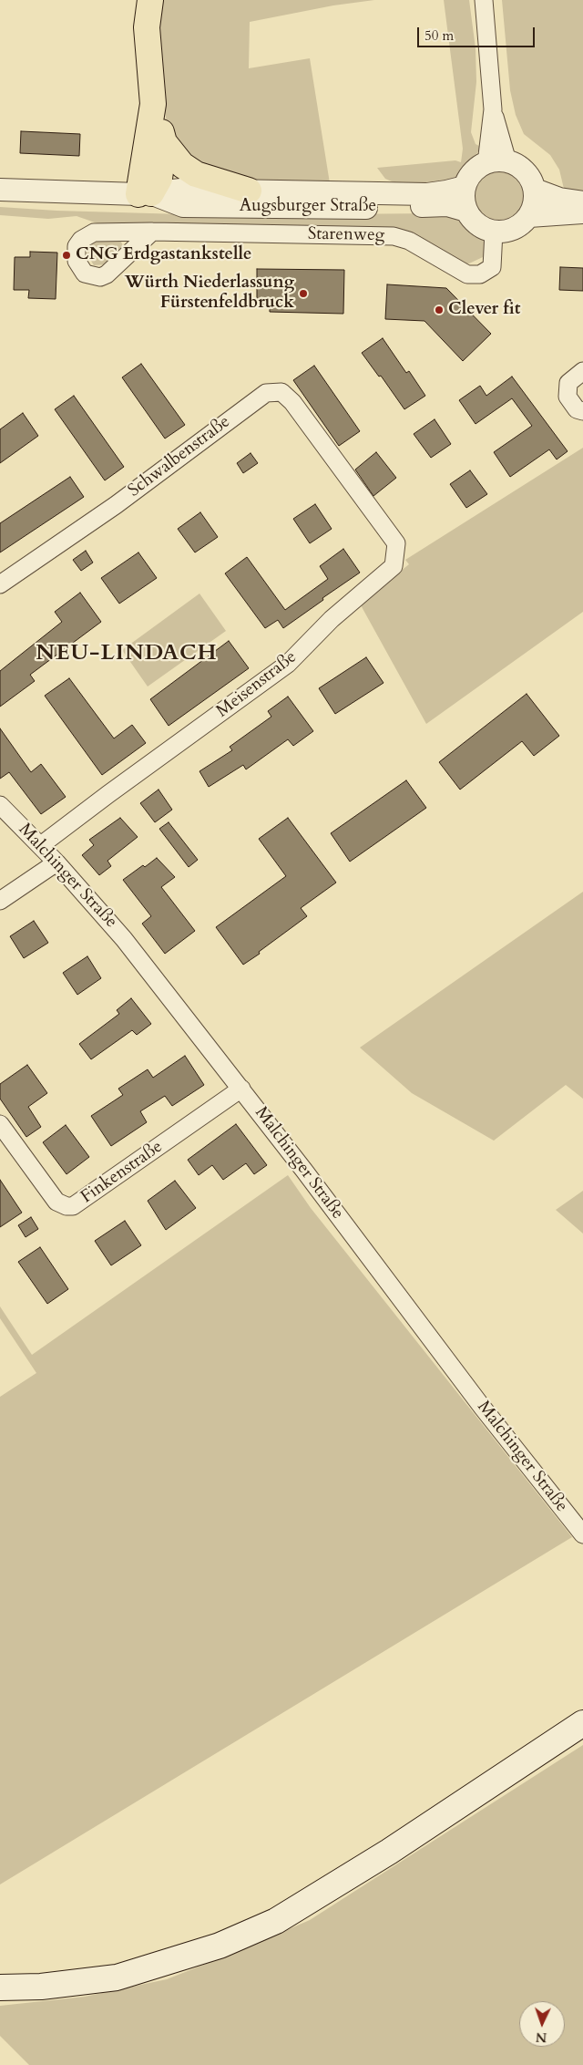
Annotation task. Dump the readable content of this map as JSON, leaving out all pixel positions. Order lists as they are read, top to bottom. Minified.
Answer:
{"streets":{"street":["Augsburger Straße","Starenweg","Schwalbenstraße","Meisenstraße","Malchinger Straße","Finkenstraße"]},"crossings":[["Augsburger Straße","Starenweg"],["Schwalbenstraße","Meisenstraße"],["Meisenstraße","Malchinger Straße"],["Malchinger Straße","Finkenstraße"]],"districts":["NEU-LINDACH"],"places":["CNG Erdgastankstelle","Würth Niederlassung Fürstenfeldbruck","Clever fit"],"scale_bar":"50 m","north":"bottom"}
